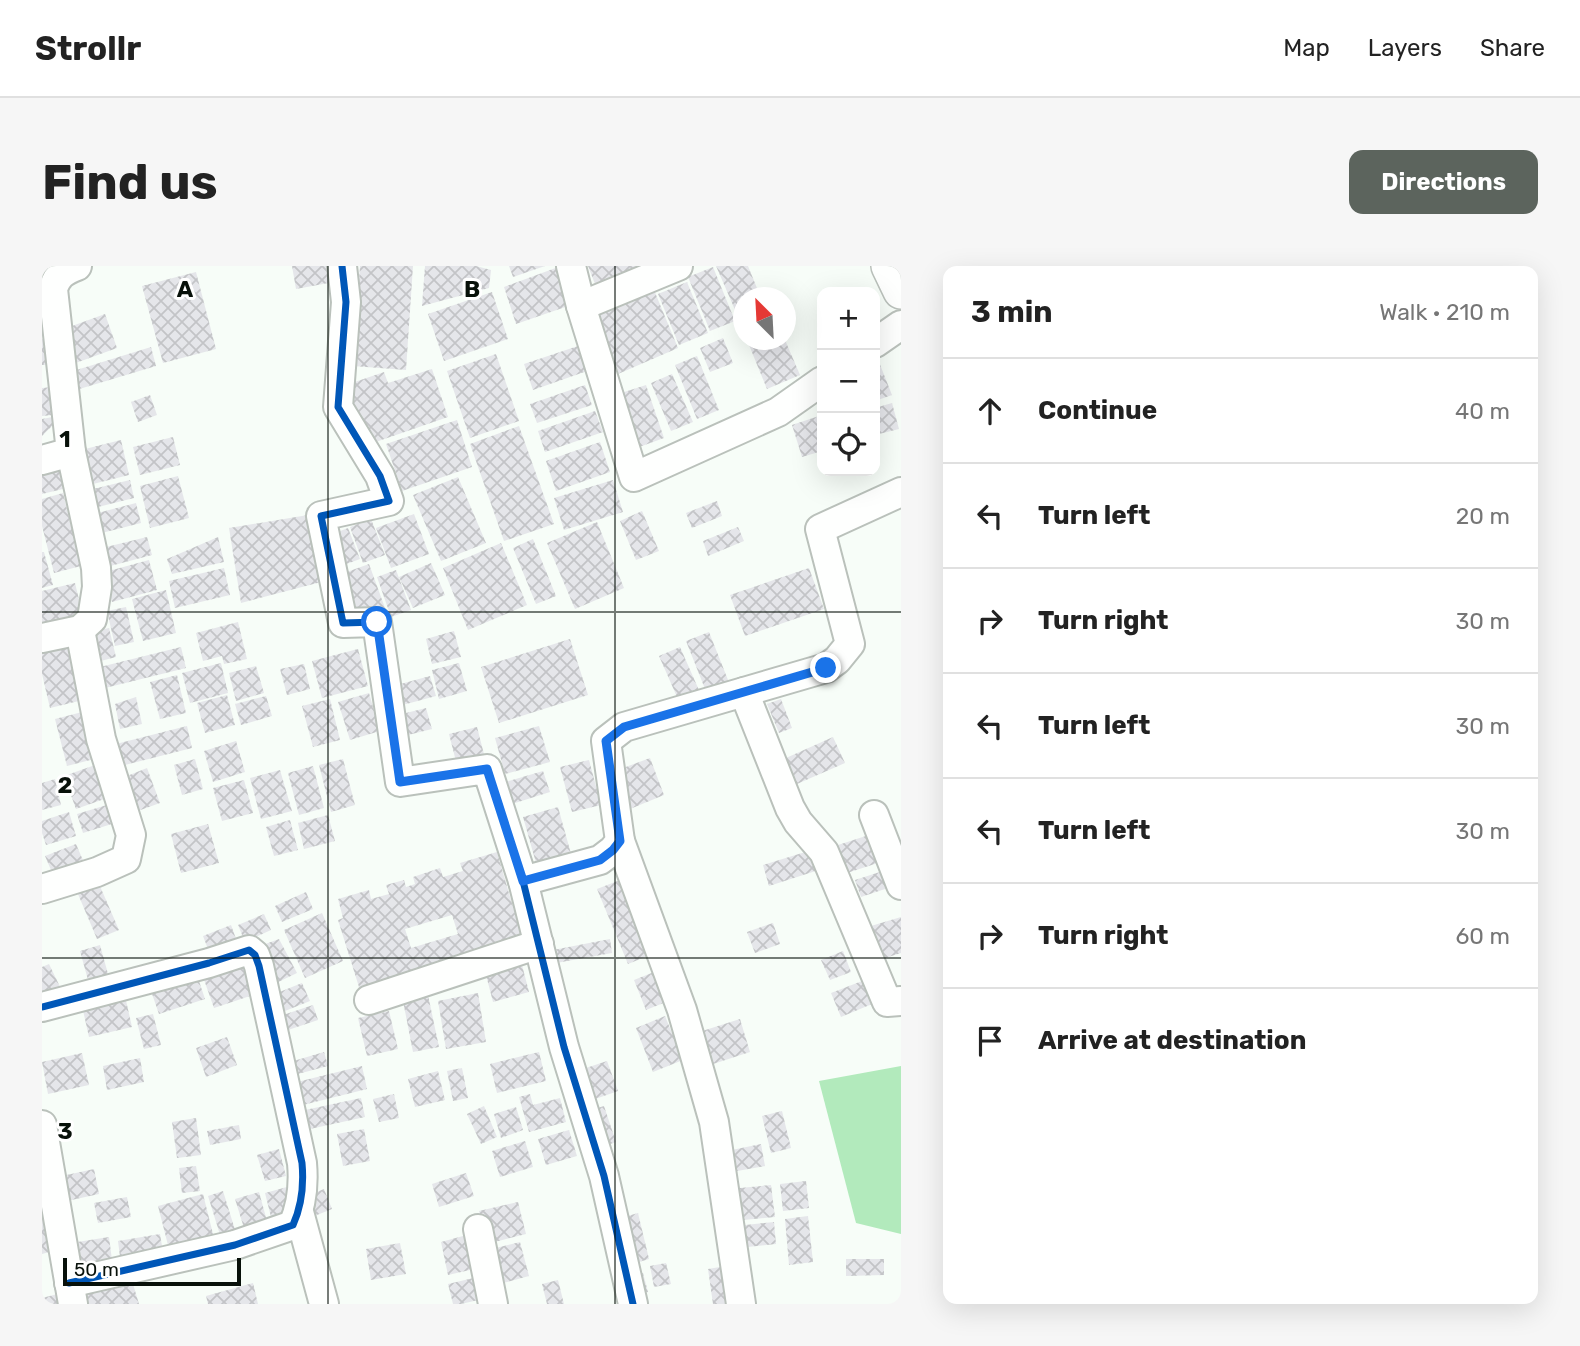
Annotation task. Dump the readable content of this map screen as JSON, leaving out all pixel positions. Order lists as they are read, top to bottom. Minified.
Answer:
{"scale_bar":"50 m","north":"top left","page":{"header":"Strollr","nav":["Map","Layers","Share"],"buttons":"Directions","title":"Find us","heading":["3 min","Walk · 210 m"],"map_buttons":["+","−"],"list":[["Continue","40 m"],["Turn left","20 m"],["Turn right","30 m"],["Turn left","30 m"],["Turn left","30 m"],["Turn right","60 m"],"Arrive at destination"],"scale":"50 m"},"grid":{"columns":["A","B"],"rows":["1","2","3"]}}
